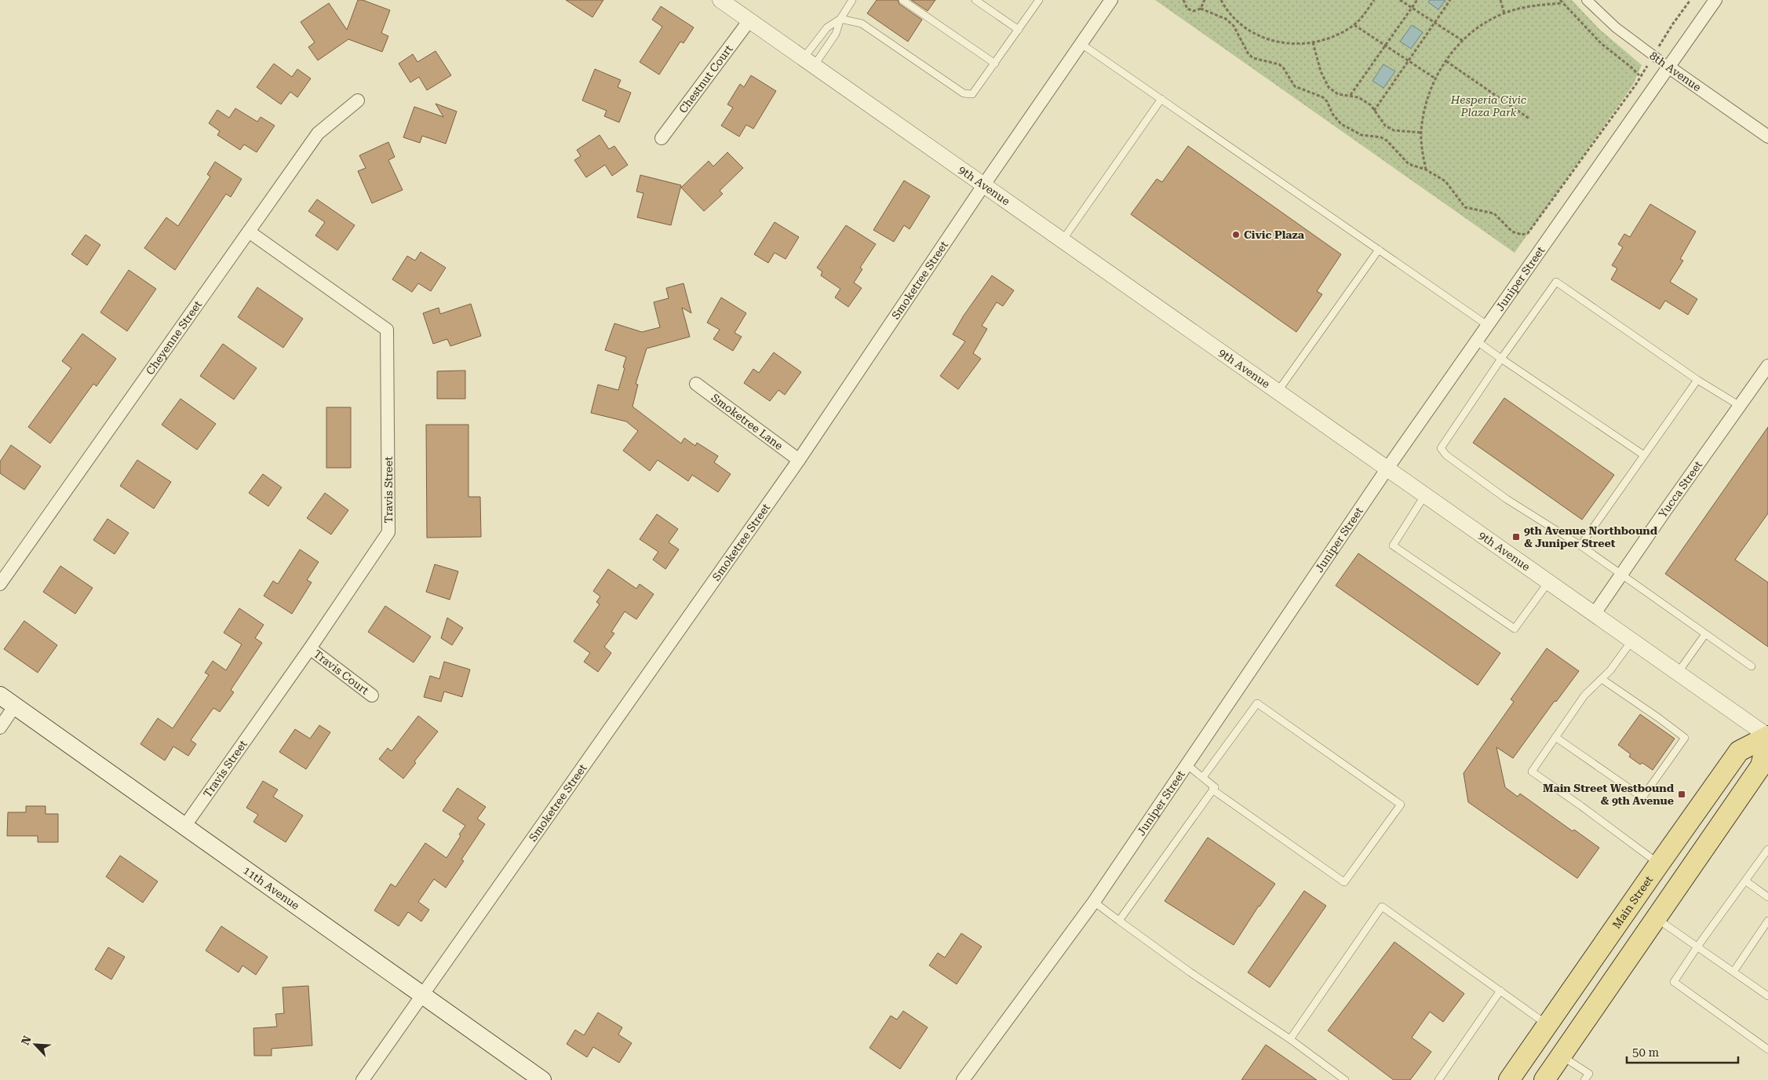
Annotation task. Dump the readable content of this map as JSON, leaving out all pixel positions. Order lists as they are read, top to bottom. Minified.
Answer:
{"streets":{"main road":["11th Avenue","Main Street"],"street":["8th Avenue","Chestnut Court","9th Avenue","Juniper Street","Smoketree Street","Cheyenne Street","Smoketree Lane","Travis Street","Yucca Street","Travis Court"]},"crossings":[["8th Avenue","Juniper Street"],["Chestnut Court","9th Avenue"],["9th Avenue","Juniper Street"],["9th Avenue","Smoketree Street"],["9th Avenue","Yucca Street"],["9th Avenue","Main Street"],["Smoketree Street","Smoketree Lane"],["Smoketree Street","11th Avenue"],["Cheyenne Street","Travis Street"],["Travis Street","Travis Court"],["Travis Street","11th Avenue"]],"parks":["Hesperia Civic Plaza Park"],"places":{"other":["Civic Plaza"],"transit":["9th Avenue Northbound & Juniper Street","Main Street Westbound & 9th Avenue"]},"scale_bar":"50 m","north":"top left"}
